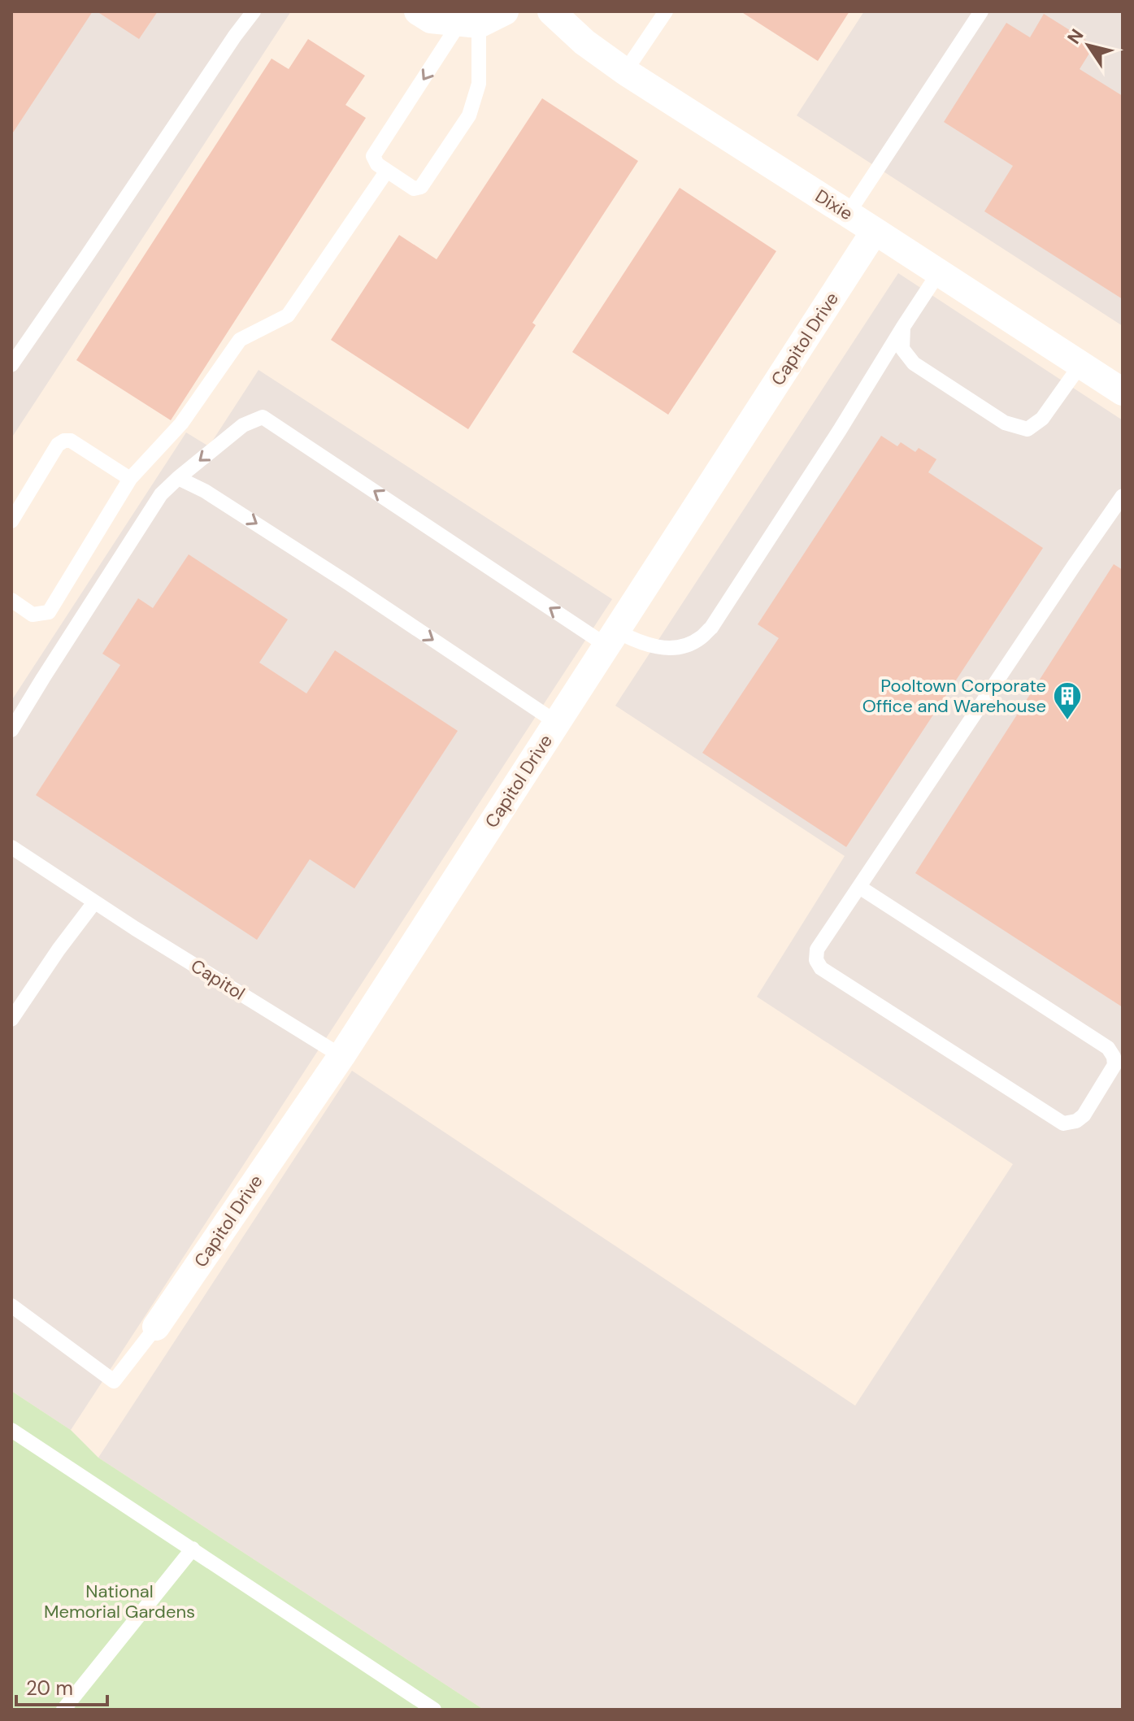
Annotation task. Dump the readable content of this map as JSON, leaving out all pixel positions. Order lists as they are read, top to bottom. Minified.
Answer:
{"streets":{"street":["Dixie","Capitol Drive"],"lane":["Capitol"]},"crossings":[["Dixie","Capitol Drive"],["Capitol Drive","Capitol"]],"parks":["National Memorial Gardens"],"places":{"building":["Pooltown Corporate Office and Warehouse"]},"scale_bar":"20 m","north":"top left"}
